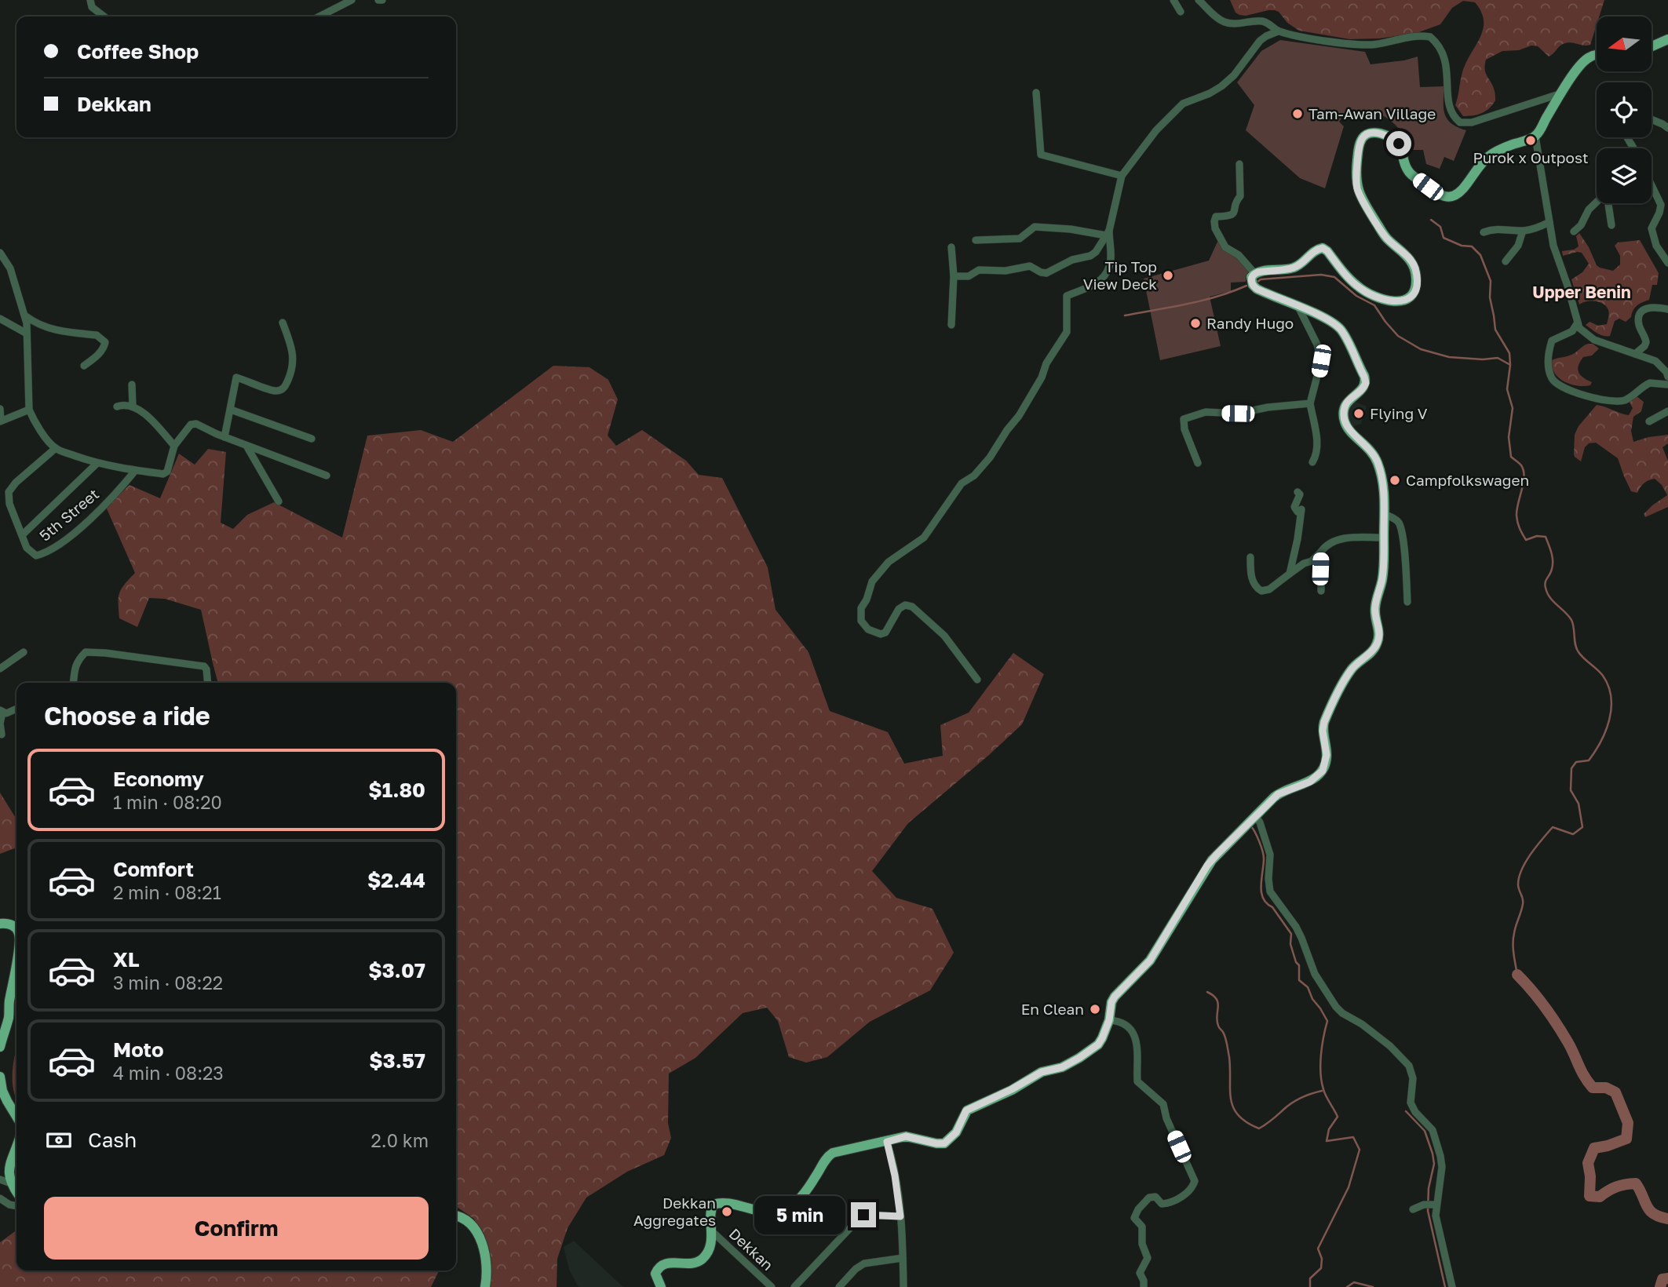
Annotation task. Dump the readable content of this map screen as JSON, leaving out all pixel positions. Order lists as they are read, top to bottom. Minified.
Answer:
{"streets":{"street":["5th Street","Dekkan"]},"districts":["Upper Benin"],"places":["Tam-Awan Village","Purok x Outpost","Tip Top View Deck","Randy Hugo","Flying V","Campfolkswagen","En Clean","Dekkan Aggregates"],"north":"left","page":{"banner":["Coffee Shop","Dekkan"],"heading":"Choose a ride","list":[{"name":"Economy","note":"1 min · 08:20","value":"$1.80"},{"name":"Comfort","note":"2 min · 08:21","value":"$2.44"},{"name":"XL","note":"3 min · 08:22","value":"$3.07"},{"name":"Moto","note":"4 min · 08:23","value":"$3.57"}],"pay":["Cash","2.0 km"],"buttons":"Confirm","bubble":"5 min"}}
